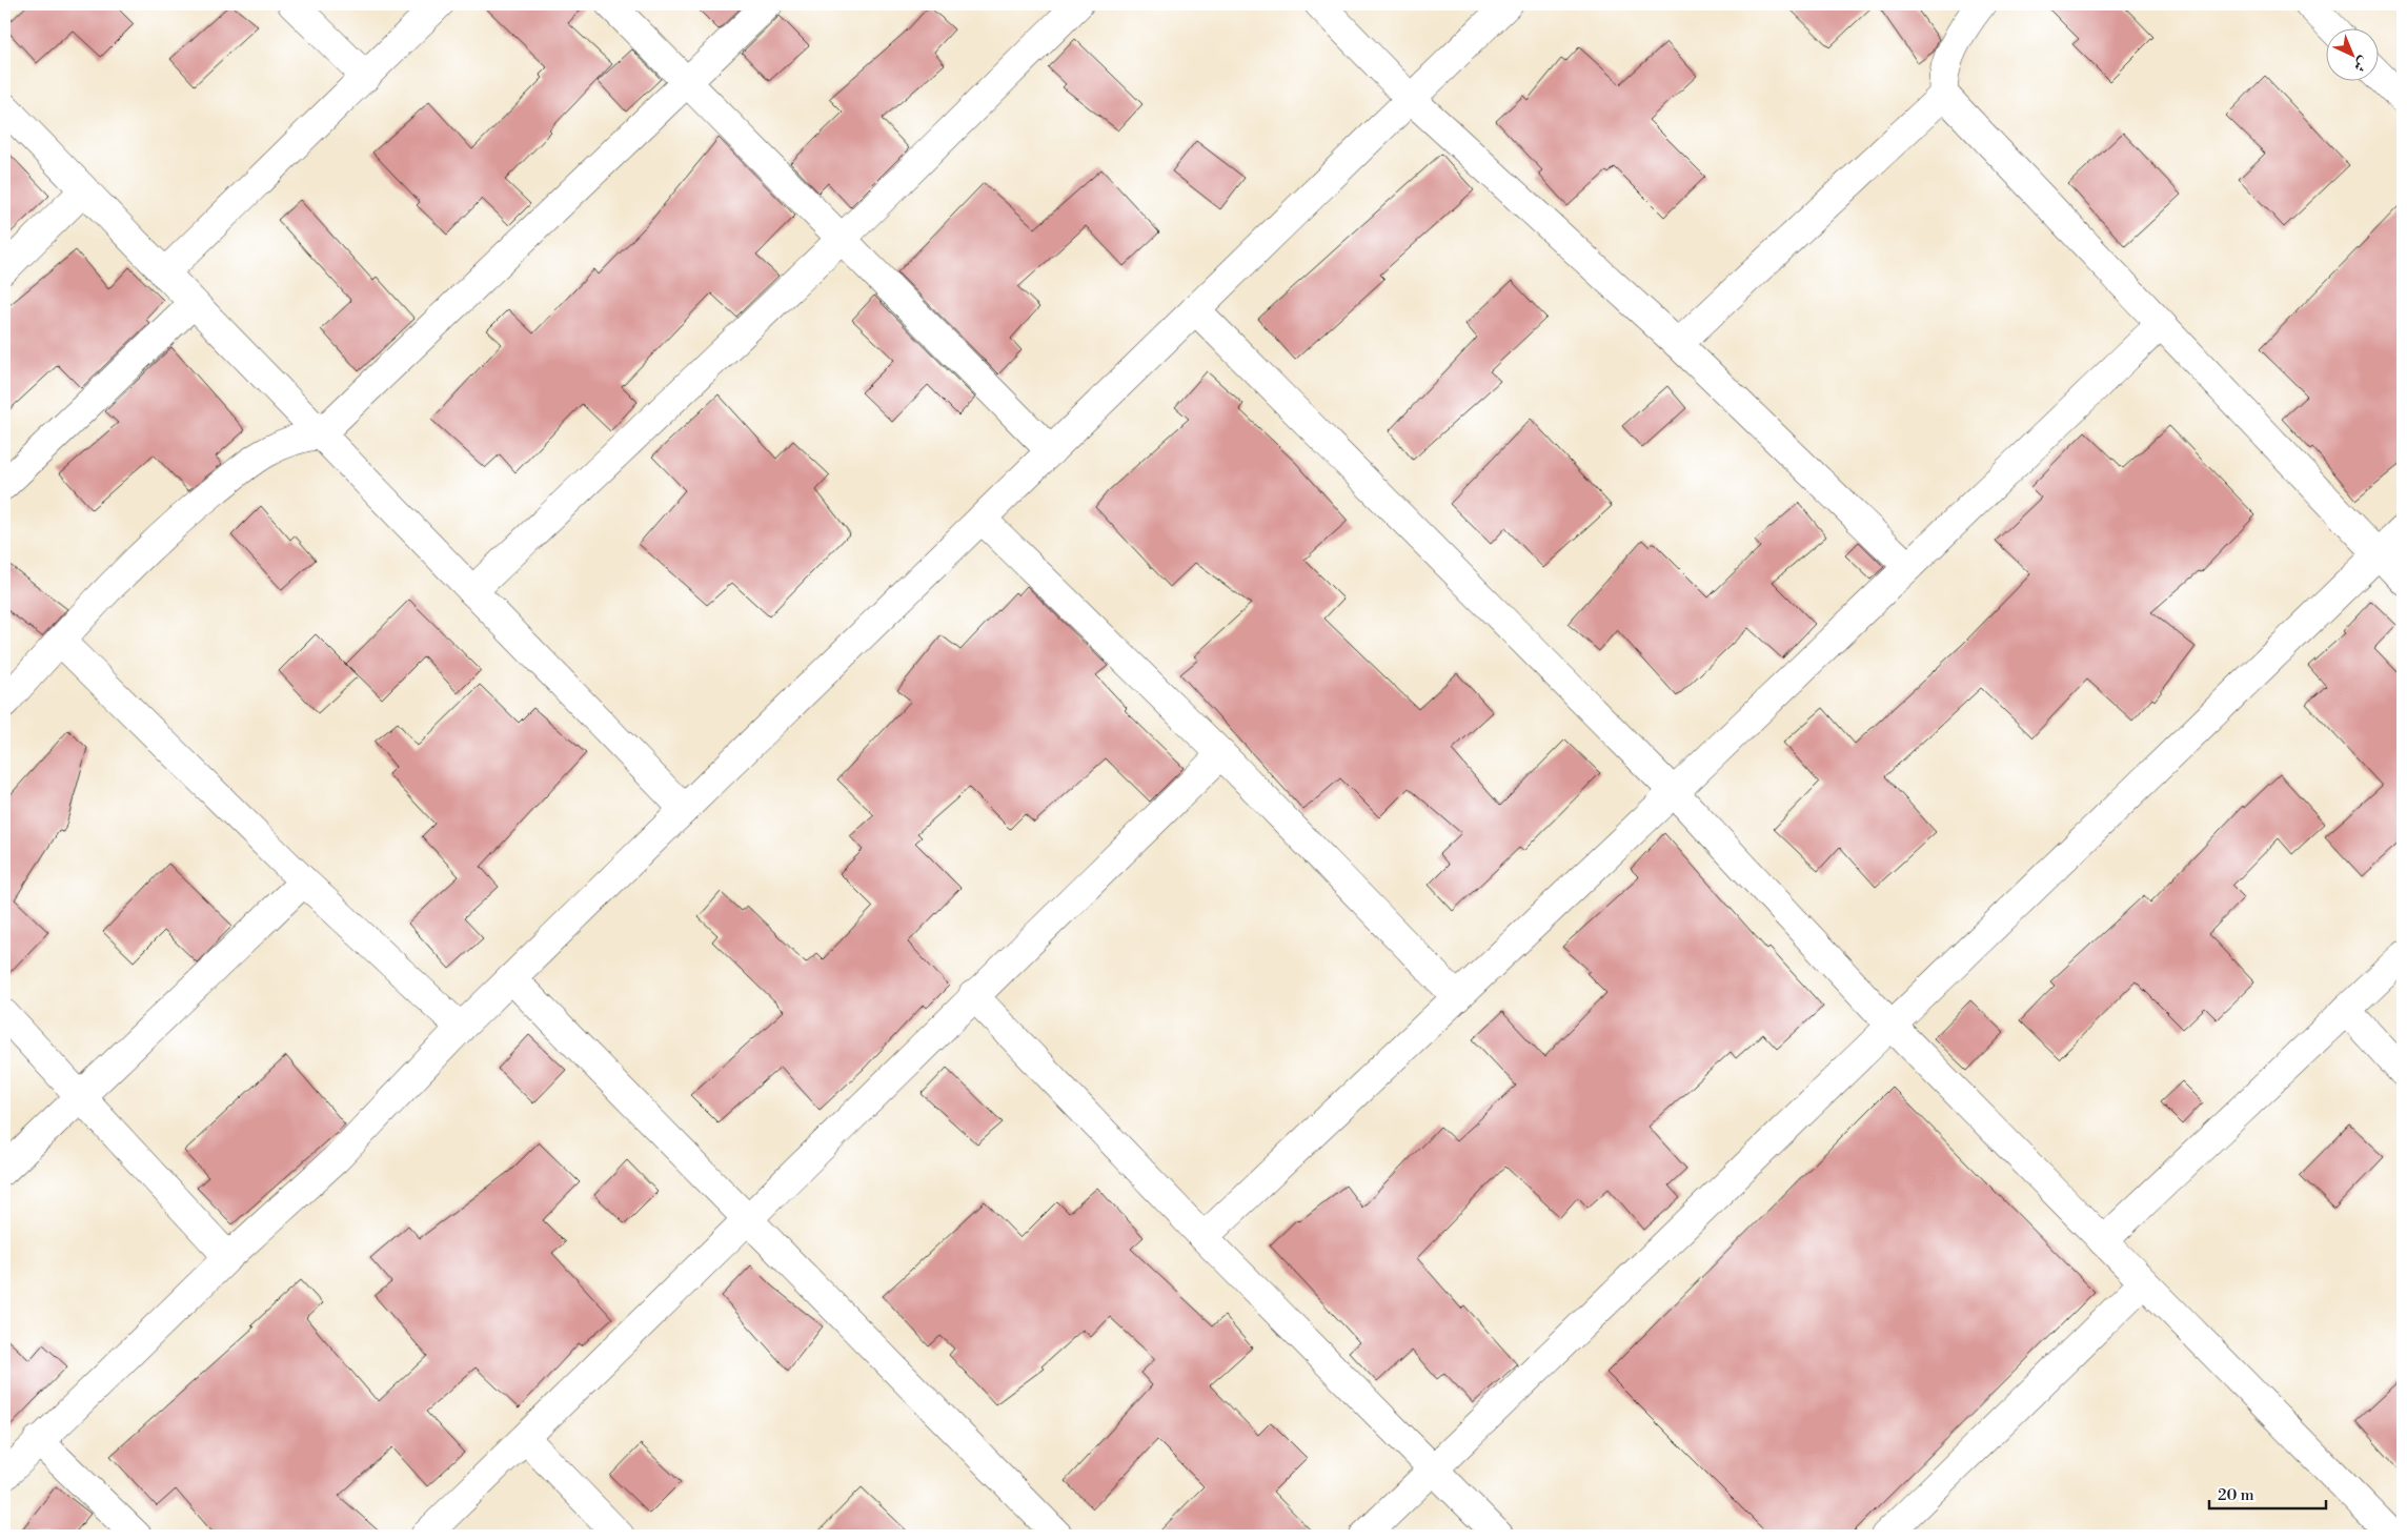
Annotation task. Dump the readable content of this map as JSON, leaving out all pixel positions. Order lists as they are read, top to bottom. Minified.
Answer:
{"scale_bar":"20 m","north":"bottom right"}
